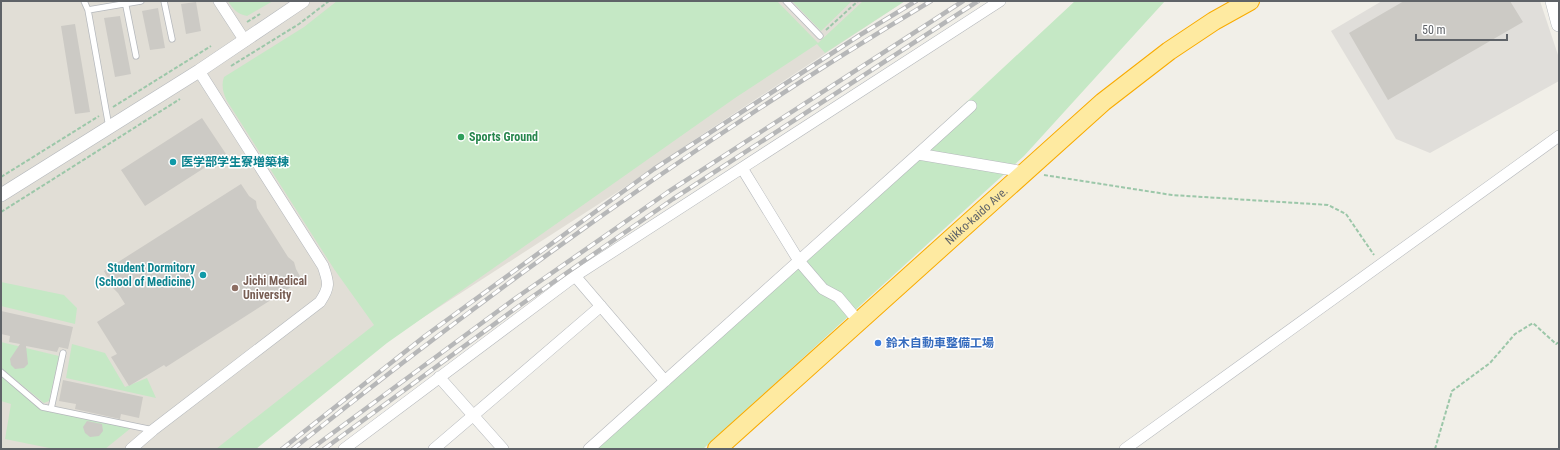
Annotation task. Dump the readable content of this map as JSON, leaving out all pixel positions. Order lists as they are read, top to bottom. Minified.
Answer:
{"streets":{"highway":["Nikko-kaido Ave."]},"places":["Sports Ground","医学部学生寮増築棟","Student Dormitory (School of Medicine)","Jichi Medical University","鈴木自動車整備工場"],"scale_bar":"50 m"}
